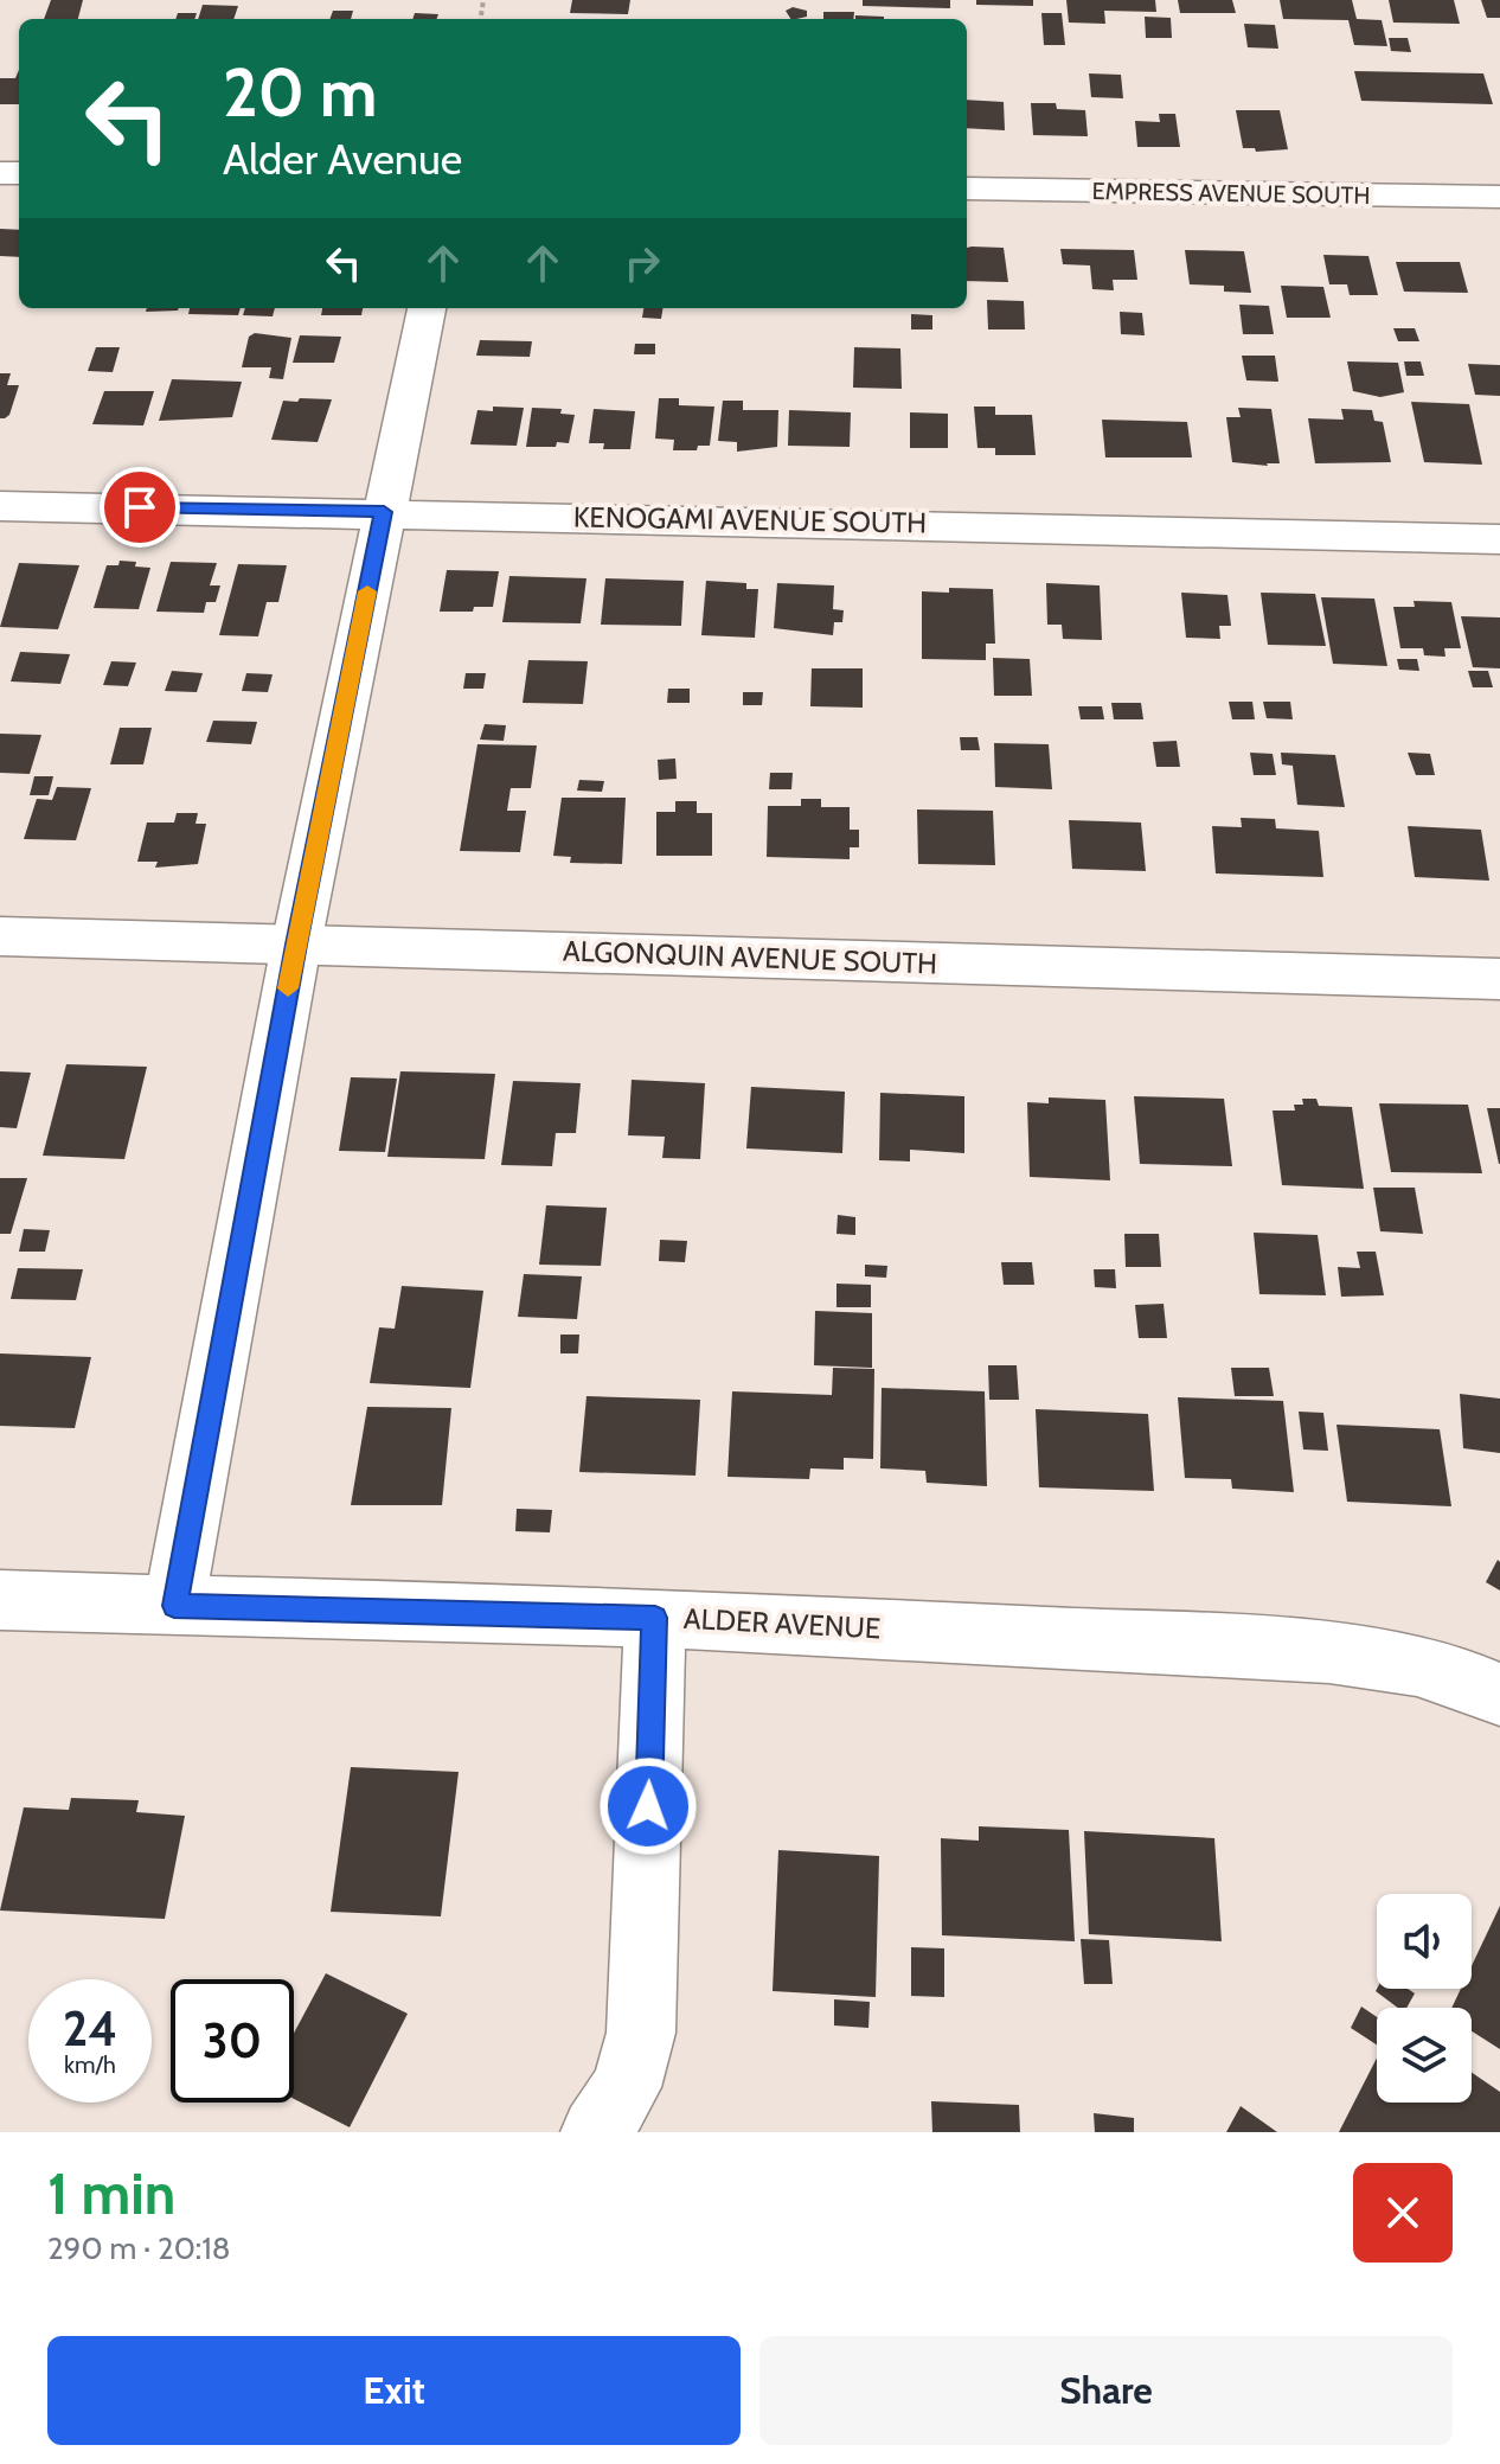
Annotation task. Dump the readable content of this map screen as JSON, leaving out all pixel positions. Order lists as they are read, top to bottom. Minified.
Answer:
{"streets":{"street":["EMPRESS AVENUE SOUTH","KENOGAMI AVENUE SOUTH","ALGONQUIN AVENUE SOUTH","ALDER AVENUE"]},"page":{"turn":["20 m","Alder Avenue"],"speed":"24 km/h","limit":"30","heading":["1 min","290 m · 20:18"],"buttons":["Exit","Share"]}}
